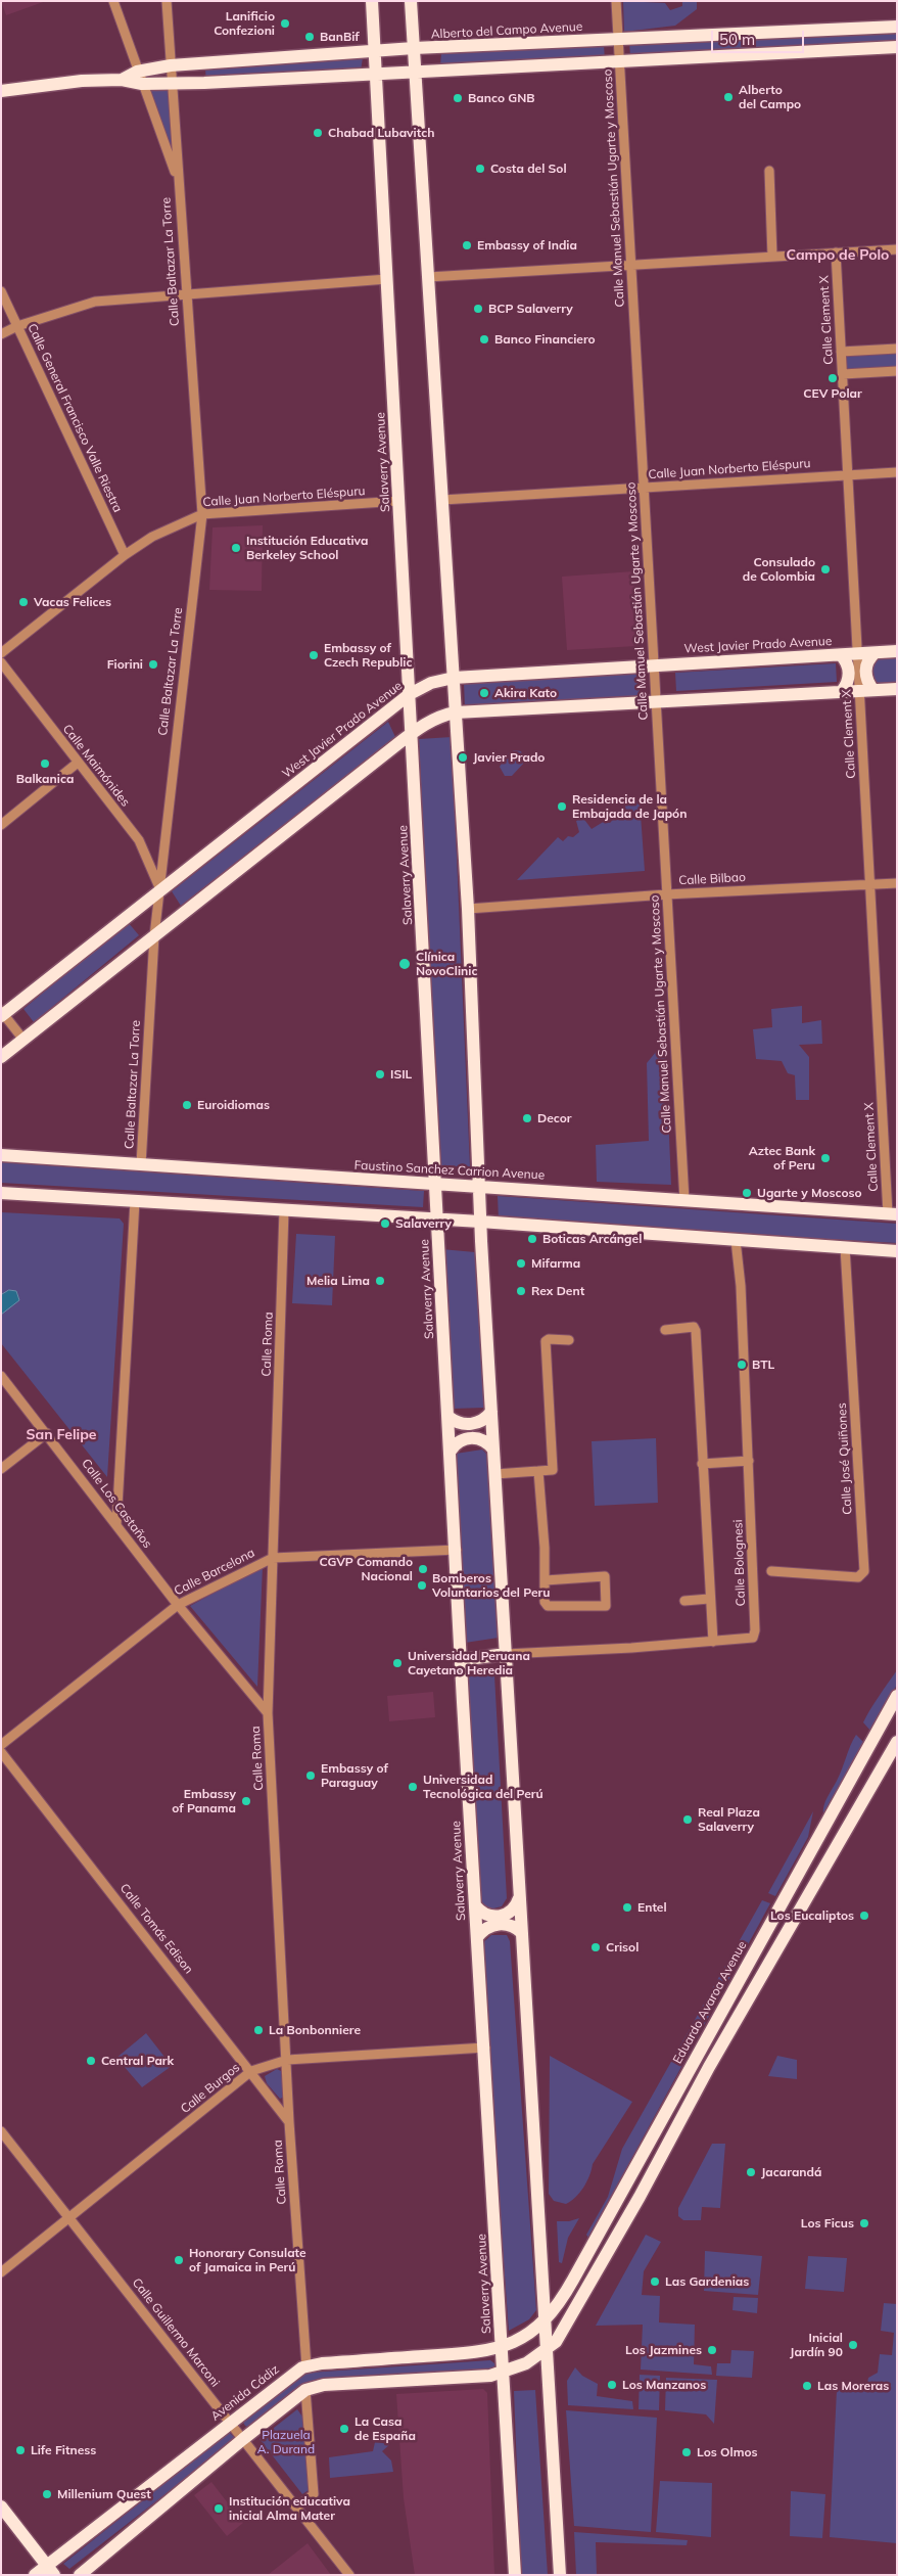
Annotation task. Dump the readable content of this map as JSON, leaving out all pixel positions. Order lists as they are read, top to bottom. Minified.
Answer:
{"streets":{"main road":["Alberto del Campo Avenue","Salaverry Avenue","West Javier Prado Avenue","Faustino Sanchez Carrion Avenue","Eduardo Avaroa Avenue","Avenida Cádiz"],"street":["Calle Manuel Sebastián Ugarte y Moscoso","Calle Baltazar La Torre","Calle Clement X","Calle General Francisco Valle Riestra","Calle Juan Norberto Eléspuru","Calle Maimónides","Calle Bilbao","Calle Roma","Calle José Quiñones","Calle Los Castaños","Calle Bolognesi","Calle Barcelona","Calle Tomás Edison","Calle Burgos","Calle Guillermo Marconi"]},"crossings":[["Alberto del Campo Avenue","Calle Manuel Sebastián Ugarte y Moscoso"],["Alberto del Campo Avenue","Calle Baltazar La Torre"],["Alberto del Campo Avenue","Salaverry Avenue"],["Calle Manuel Sebastián Ugarte y Moscoso","Calle Juan Norberto Eléspuru"],["Calle Manuel Sebastián Ugarte y Moscoso","West Javier Prado Avenue"],["Calle Manuel Sebastián Ugarte y Moscoso","Calle Bilbao"],["Calle Manuel Sebastián Ugarte y Moscoso","Faustino Sanchez Carrion Avenue"],["Calle Baltazar La Torre","Calle Juan Norberto Eléspuru"],["Calle Baltazar La Torre","West Javier Prado Avenue"],["Calle Baltazar La Torre","Calle Maimónides"],["Calle Baltazar La Torre","Faustino Sanchez Carrion Avenue"],["Calle Clement X","Calle Juan Norberto Eléspuru"],["Calle Clement X","West Javier Prado Avenue"],["Calle Clement X","Calle Bilbao"],["Calle Clement X","Faustino Sanchez Carrion Avenue"],["Calle General Francisco Valle Riestra","Calle Juan Norberto Eléspuru"],["Salaverry Avenue","Calle Juan Norberto Eléspuru"],["Salaverry Avenue","West Javier Prado Avenue"],["Salaverry Avenue","Faustino Sanchez Carrion Avenue"],["Salaverry Avenue","Calle Barcelona"],["Salaverry Avenue","Eduardo Avaroa Avenue"],["Salaverry Avenue","Calle Burgos"],["Salaverry Avenue","Avenida Cádiz"],["West Javier Prado Avenue","Calle Maimónides"],["Calle Roma","Calle Los Castaños"],["Calle Roma","Calle Barcelona"],["Calle Roma","Calle Tomás Edison"],["Calle Roma","Calle Burgos"],["Calle Roma","Avenida Cádiz"],["Calle Los Castaños","Calle Barcelona"],["Calle Tomás Edison","Calle Burgos"],["Eduardo Avaroa Avenue","Avenida Cádiz"],["Calle Burgos","Calle Guillermo Marconi"],["Calle Guillermo Marconi","Avenida Cádiz"]],"districts":["Campo de Polo","San Felipe"],"parks":["Plazuela A. Durand"],"places":["Lanificio Confezioni","BanBif","Alberto del Campo","Banco GNB","Chabad Lubavitch","Costa del Sol","Embassy of India","BCP Salaverry","Banco Financiero","CEV Polar","Institución Educativa Berkeley School","Consulado de Colombia","Vacas Felices","Embassy of Czech Republic","Fiorini","Akira Kato","Javier Prado","Balkanica","Residencia de la Embajada de Japón","Clínica NovoClinic","ISIL","Euroidiomas","Decor","Aztec Bank of Peru","Ugarte y Moscoso","Salaverry","Boticas Arcángel","Mifarma","Melia Lima","Rex Dent","BTL","CGVP Comando Nacional","Bomberos Voluntarios del Peru","Universidad Peruana Cayetano Heredia","Embassy of Paraguay","Universidad Tecnológica del Perú","Embassy of Panama","Real Plaza Salaverry","Entel","Los Eucaliptos","Crisol","La Bonbonniere","Central Park","Jacarandá","Los Ficus","Honorary Consulate of Jamaica in Perú","Las Gardenias","Inicial Jardín 90","Los Jazmines","Los Manzanos","Las Moreras","La Casa de España","Life Fitness","Los Olmos","Millenium Quest","Institución educativa inicial Alma Mater"],"scale_bar":"50 m"}
